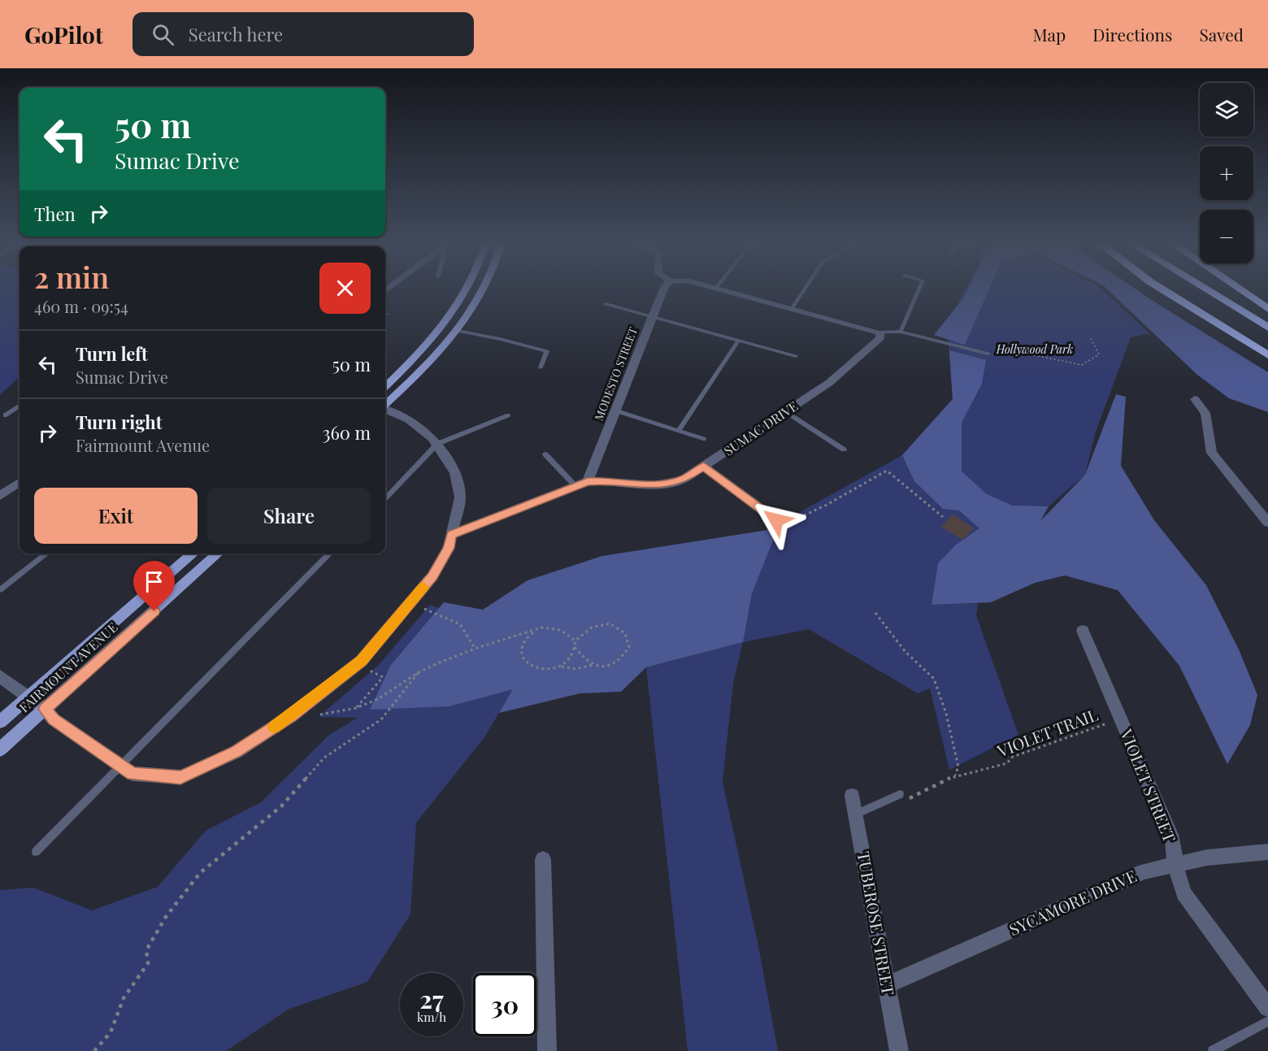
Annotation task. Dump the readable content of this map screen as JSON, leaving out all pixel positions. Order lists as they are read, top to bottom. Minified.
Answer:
{"streets":{"main road":["FAIRMOUNT AVENUE"],"street":["MODESTO STREET","SUMAC DRIVE","VIOLET STREET","SYCAMORE DRIVE","TUBEROSE STREET"],"path":["VIOLET TRAIL"]},"crossings":[["MODESTO STREET","SUMAC DRIVE"],["VIOLET TRAIL","VIOLET STREET"],["VIOLET STREET","SYCAMORE DRIVE"],["SYCAMORE DRIVE","TUBEROSE STREET"]],"parks":["Hollywood Park"],"page":{"header":"GoPilot","search":"Search here","nav":["Map","Directions","Saved"],"map_buttons":["+","−"],"turn":["50 m","Sumac Drive"],"then":"Then","heading":["2 min","460 m · 09:54"],"list":[{"name":"Turn left","note":"Sumac Drive","value":"50 m"},{"name":"Turn right","note":"Fairmount Avenue","value":"360 m"}],"buttons":["Exit","Share"],"speed":"27 km/h","limit":"30"}}
